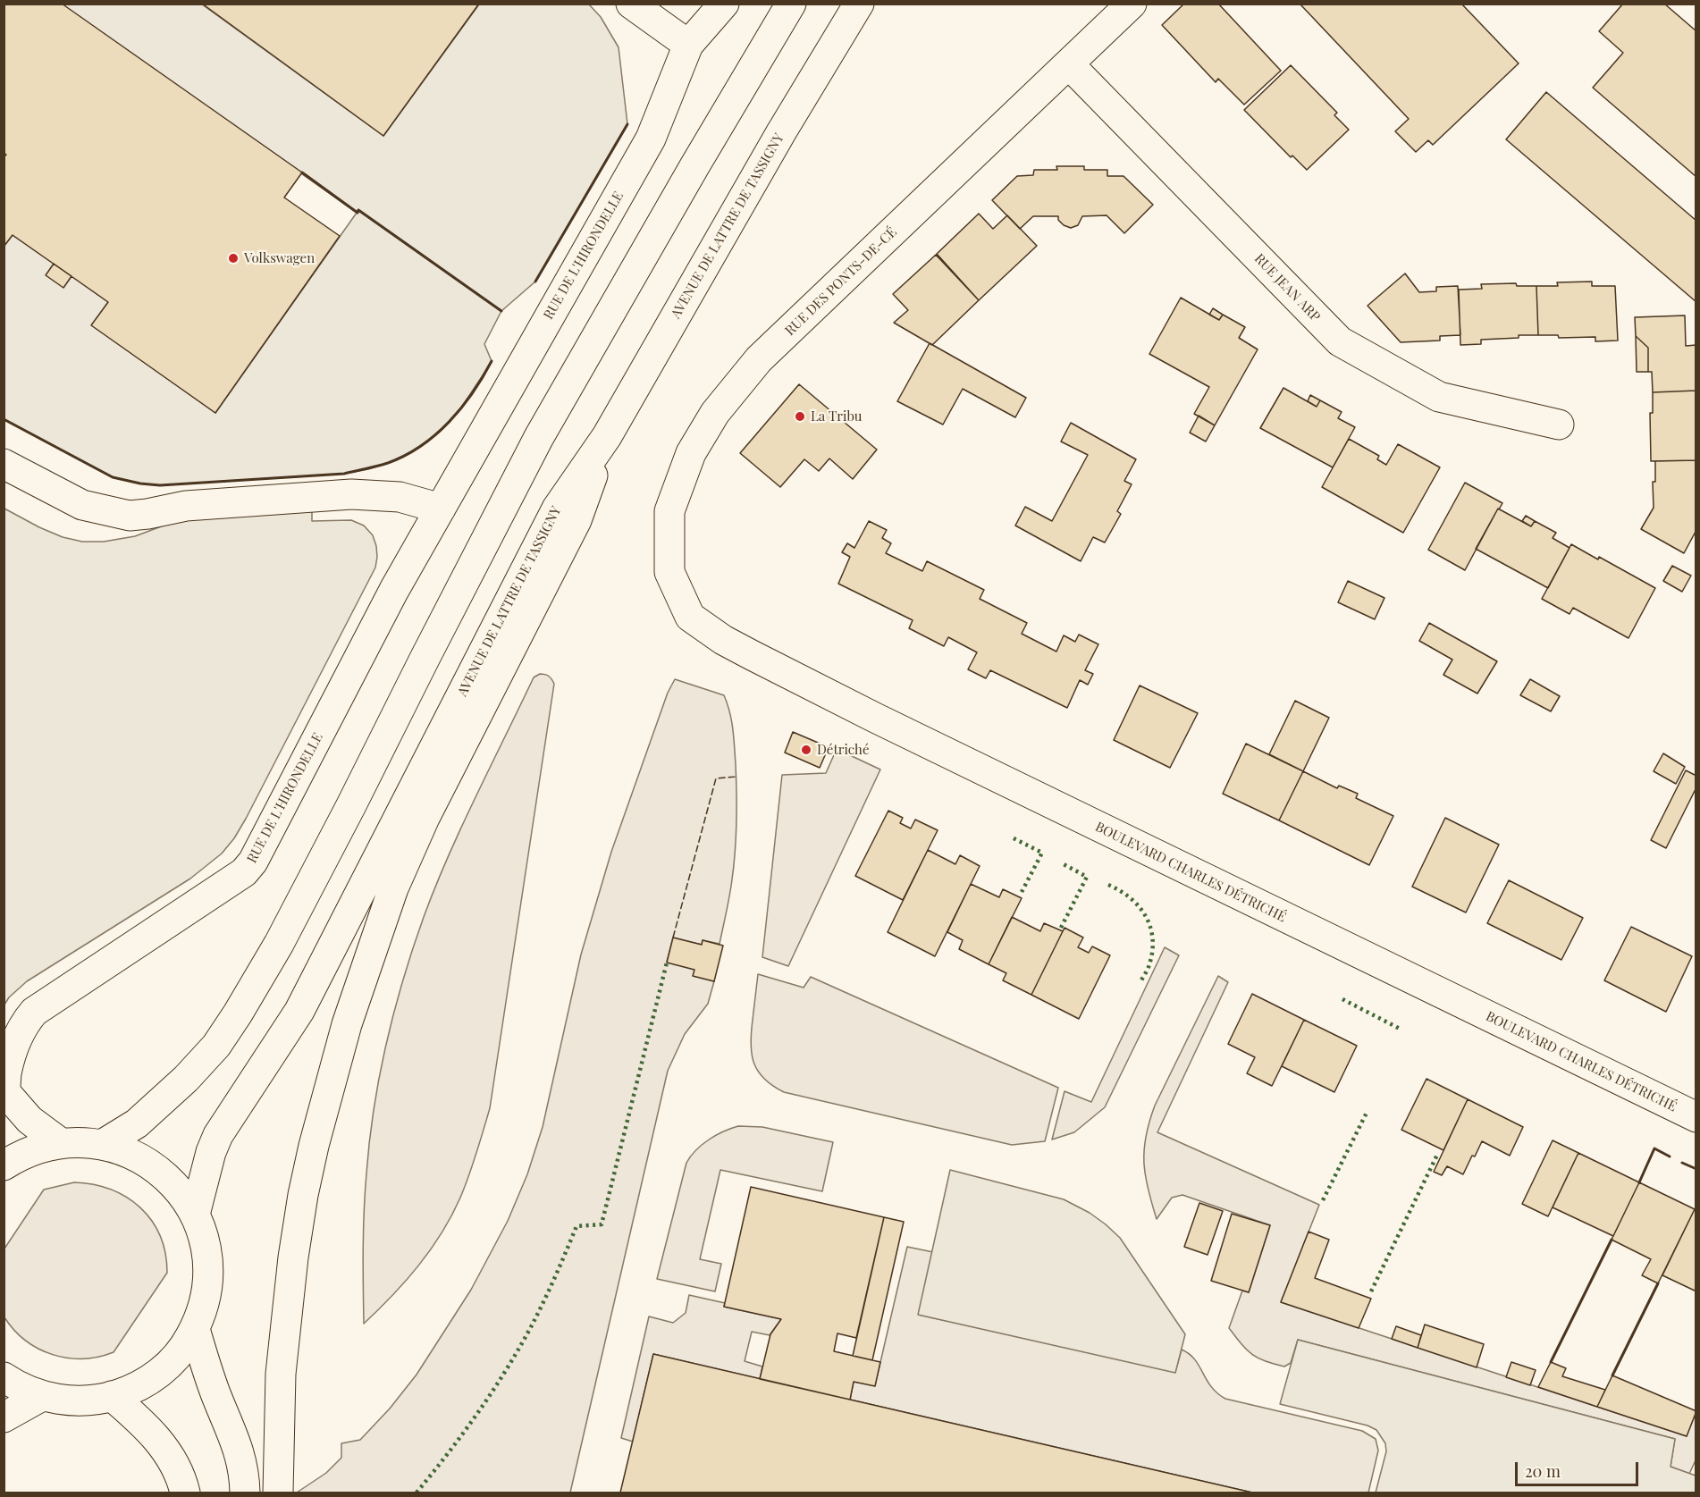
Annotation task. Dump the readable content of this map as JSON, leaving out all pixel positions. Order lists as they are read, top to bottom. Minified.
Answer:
{"streets":{"main road":["AVENUE DE LATTRE DE TASSIGNY","RUE DE L'HIRONDELLE","RUE DES PONTS-DE-CÉ","RUE JEAN ARP","BOULEVARD CHARLES DÉTRICHÉ"]},"crossings":[["RUE DES PONTS-DE-CÉ","RUE JEAN ARP"],["RUE DES PONTS-DE-CÉ","BOULEVARD CHARLES DÉTRICHÉ"]],"places":["Volkswagen","La Tribu","Détriché"],"scale_bar":"20 m"}
